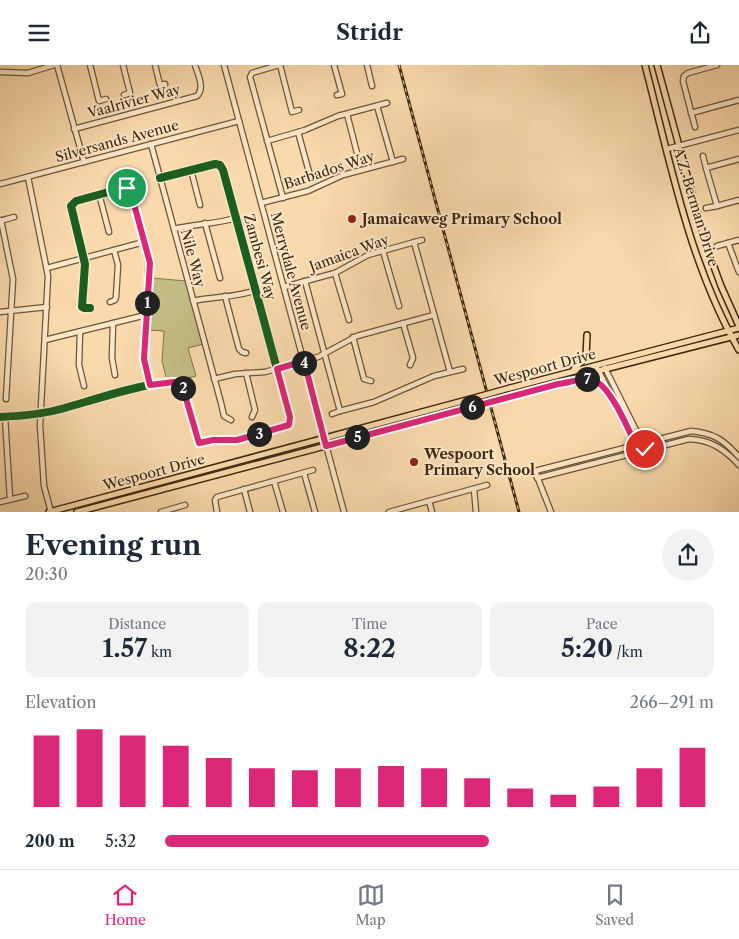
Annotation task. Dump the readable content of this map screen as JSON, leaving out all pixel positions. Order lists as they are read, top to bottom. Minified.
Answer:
{"streets":{"main road":["A.Z. Berman Drive","Wespoort Drive"],"street":["Vaalrivier Way","Silversands Avenue","Barbados Way","Jamaica Way","Zambesi Way","Nile Way","Merrydale Avenue"]},"crossings":[["Silversands Avenue","Nile Way"],["Silversands Avenue","Merrydale Avenue"],["Barbados Way","Merrydale Avenue"],["A.Z. Berman Drive","Wespoort Drive"],["Jamaica Way","Merrydale Avenue"],["Zambesi Way","Nile Way"],["Merrydale Avenue","Wespoort Drive"]],"places":["Jamaicaweg Primary School","Wespoort Primary School"],"page":{"header":"Stridr","pins":["1","4","7","2","6","3","5"],"heading":["Evening run","20:30"],"stats":[["Distance","1.57 km"],["Time","8:22"],["Pace","5:20 /km"]],"chart":["Elevation","266–291 m"],"list":[{"name":"200 m","note":"5:32"}],"tabs":["Home","Map","Saved"]}}
